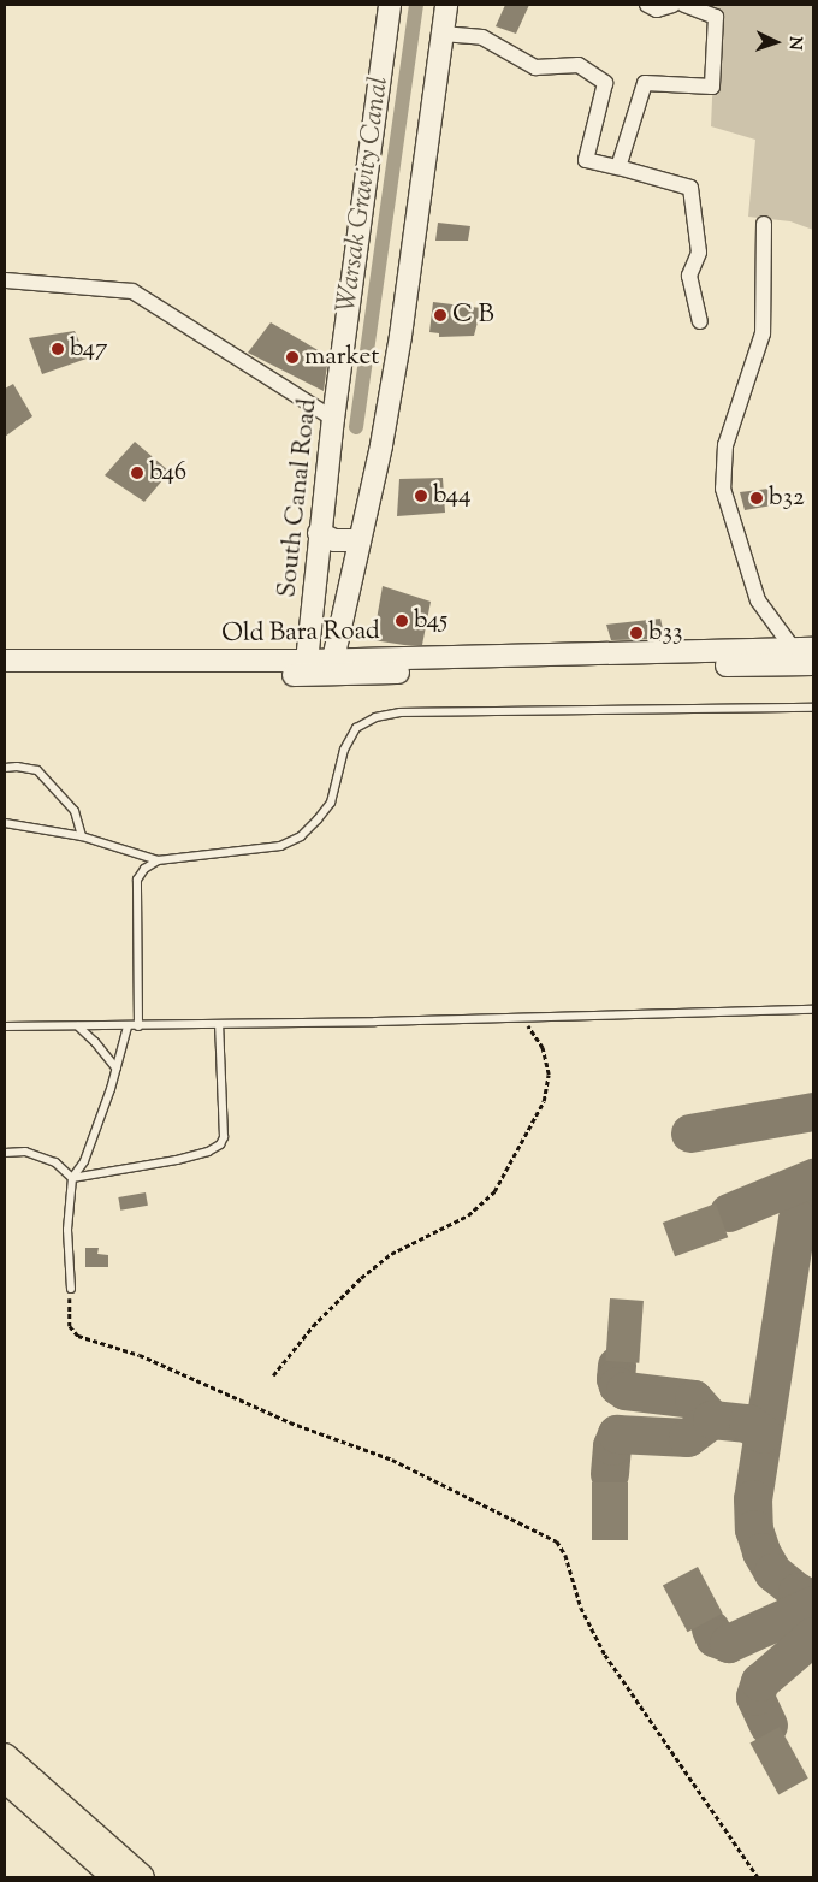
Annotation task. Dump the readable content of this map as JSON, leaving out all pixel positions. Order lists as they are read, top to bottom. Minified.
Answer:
{"streets":{"main road":["South Canal Road","Old Bara Road"]},"crossings":[["South Canal Road","Old Bara Road"]],"water":["Warsak Gravity Canal"],"places":["C B","b47","market","b46","b44","b32","b45","b33"],"north":"right"}
